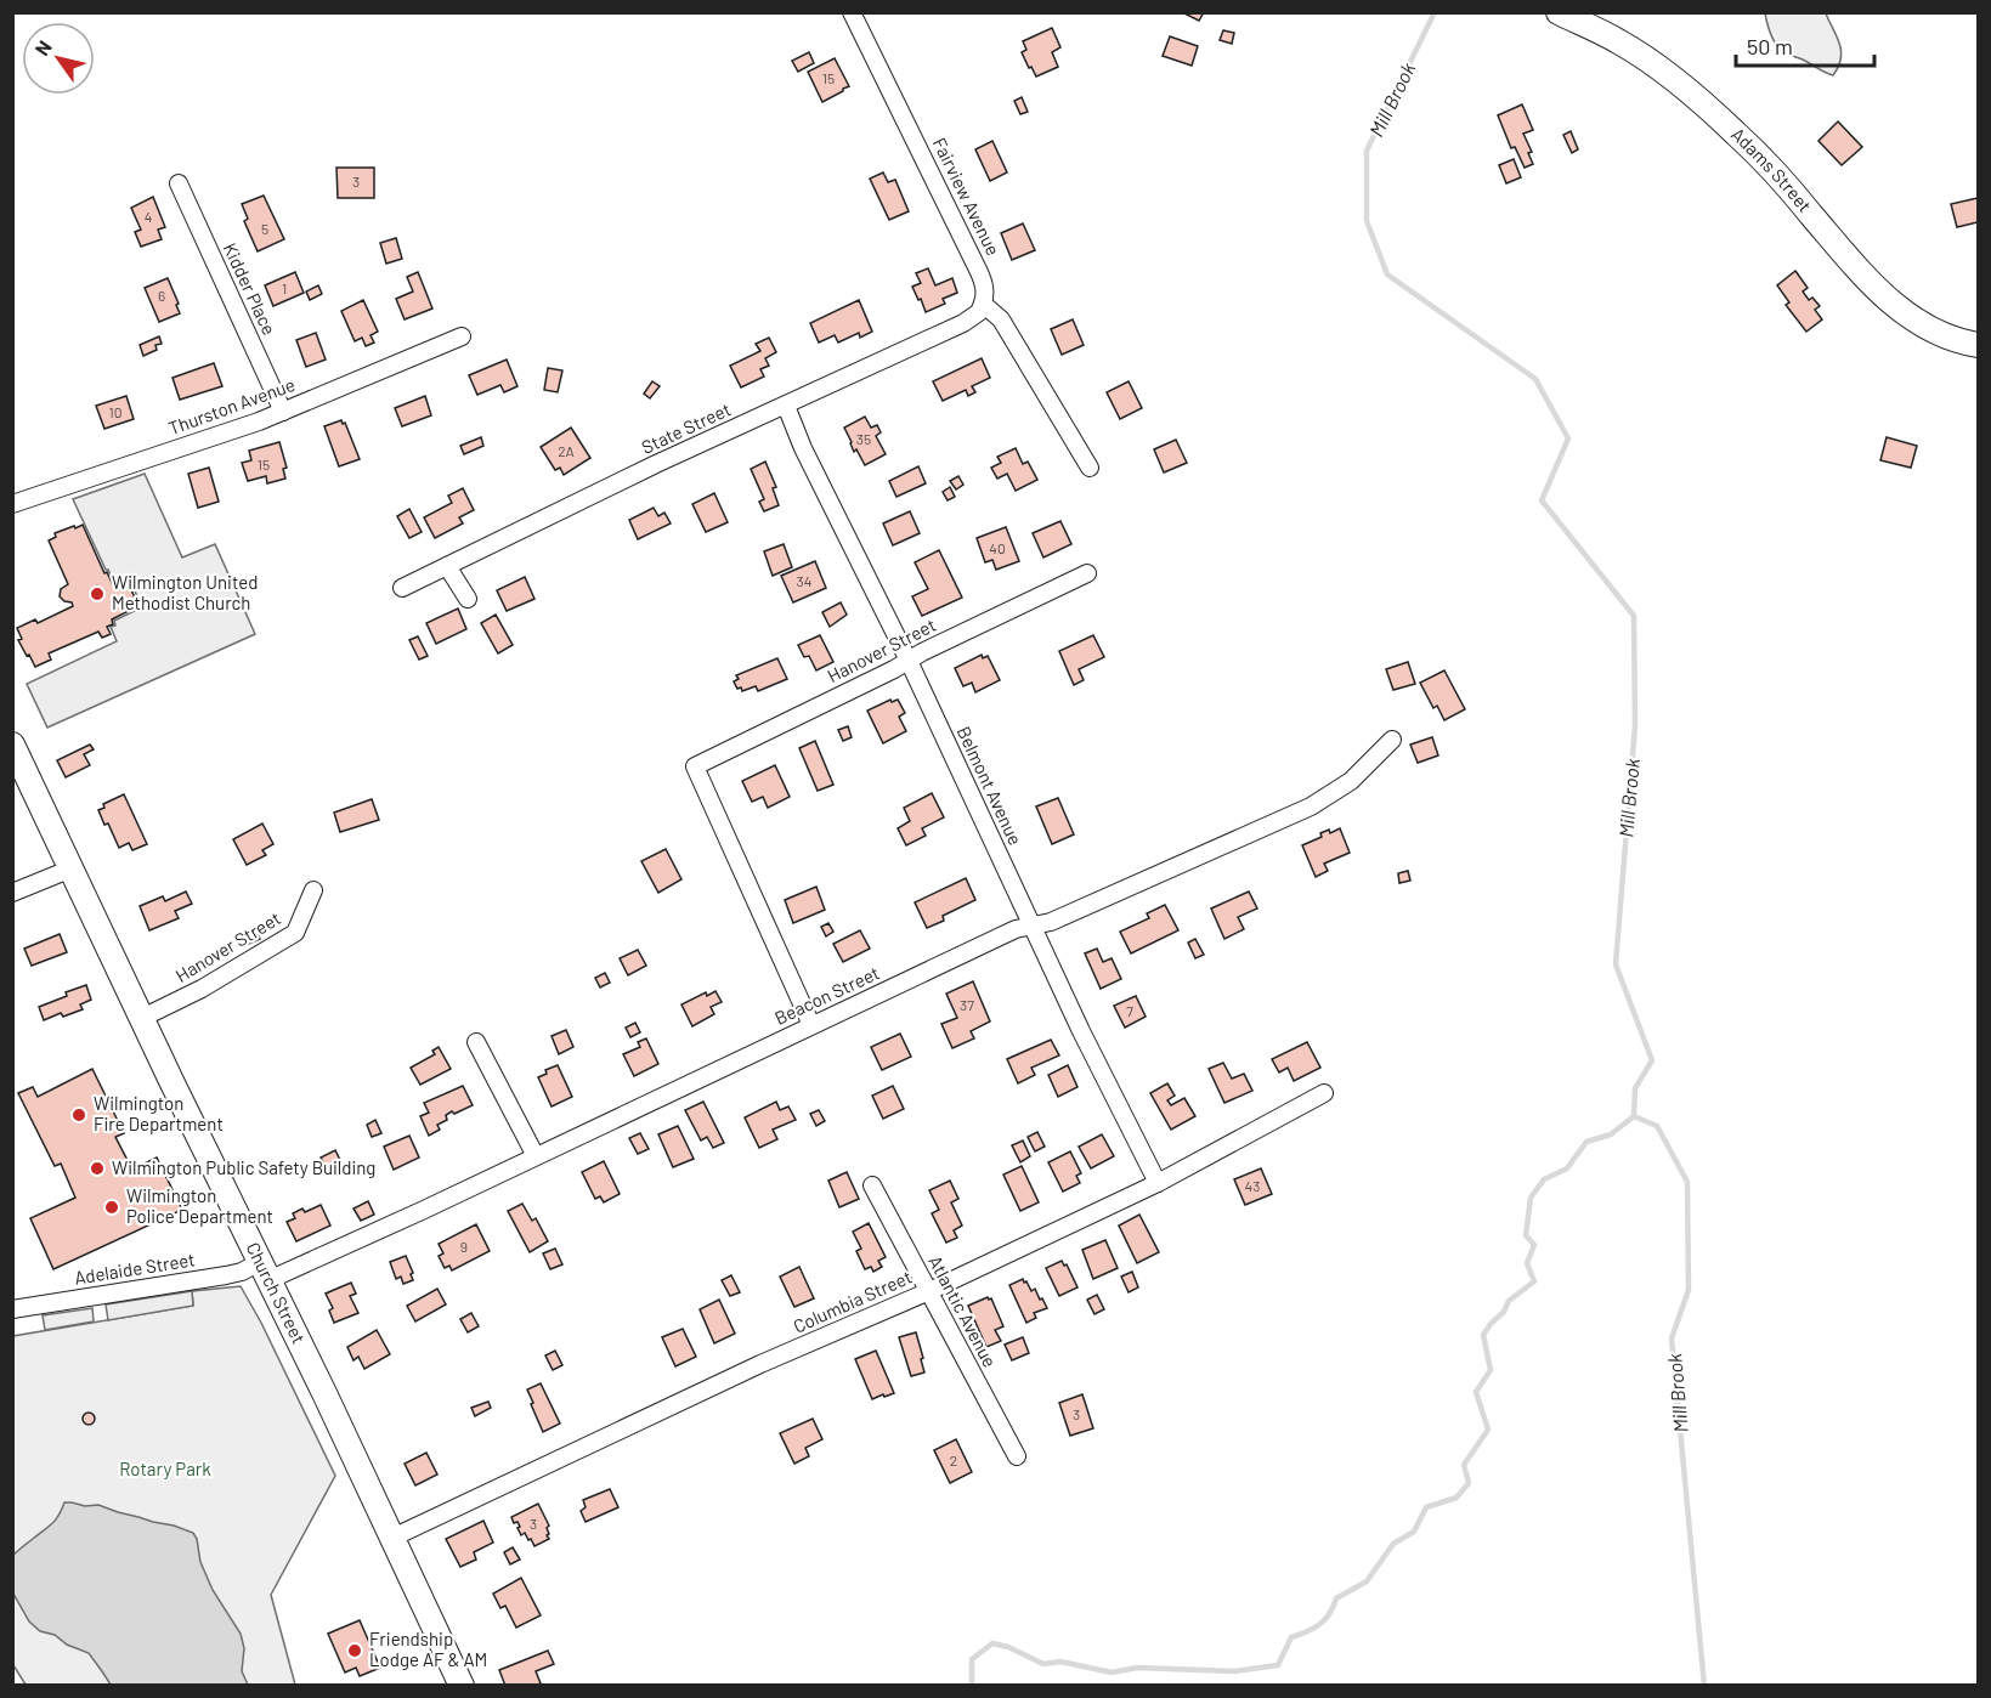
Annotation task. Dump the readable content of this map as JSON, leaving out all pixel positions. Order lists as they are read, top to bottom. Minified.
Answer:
{"streets":{"main road":["Adams Street","Church Street"],"street":["Fairview Avenue","Kidder Place","Thurston Avenue","State Street","Hanover Street","Belmont Avenue","Beacon Street","Adelaide Street","Columbia Street","Atlantic Avenue"]},"crossings":[["Fairview Avenue","State Street"],["Kidder Place","Thurston Avenue"],["State Street","Belmont Avenue"],["Hanover Street","Belmont Avenue"],["Hanover Street","Beacon Street"],["Hanover Street","Church Street"],["Belmont Avenue","Beacon Street"],["Belmont Avenue","Columbia Street"],["Beacon Street","Adelaide Street"],["Beacon Street","Church Street"],["Adelaide Street","Church Street"],["Church Street","Columbia Street"],["Columbia Street","Atlantic Avenue"]],"water":["Mill Brook"],"parks":["Rotary Park"],"places":["Wilmington United Methodist Church","Wilmington Fire Department","Wilmington Public Safety Building","Wilmington Police Department","Friendship Lodge AF & AM"],"house_numbers":["15","3","4","5","1","6","10","35","2A","15","40","34","37","7","43","9","3","2","3"],"scale_bar":"50 m","north":"top left"}
